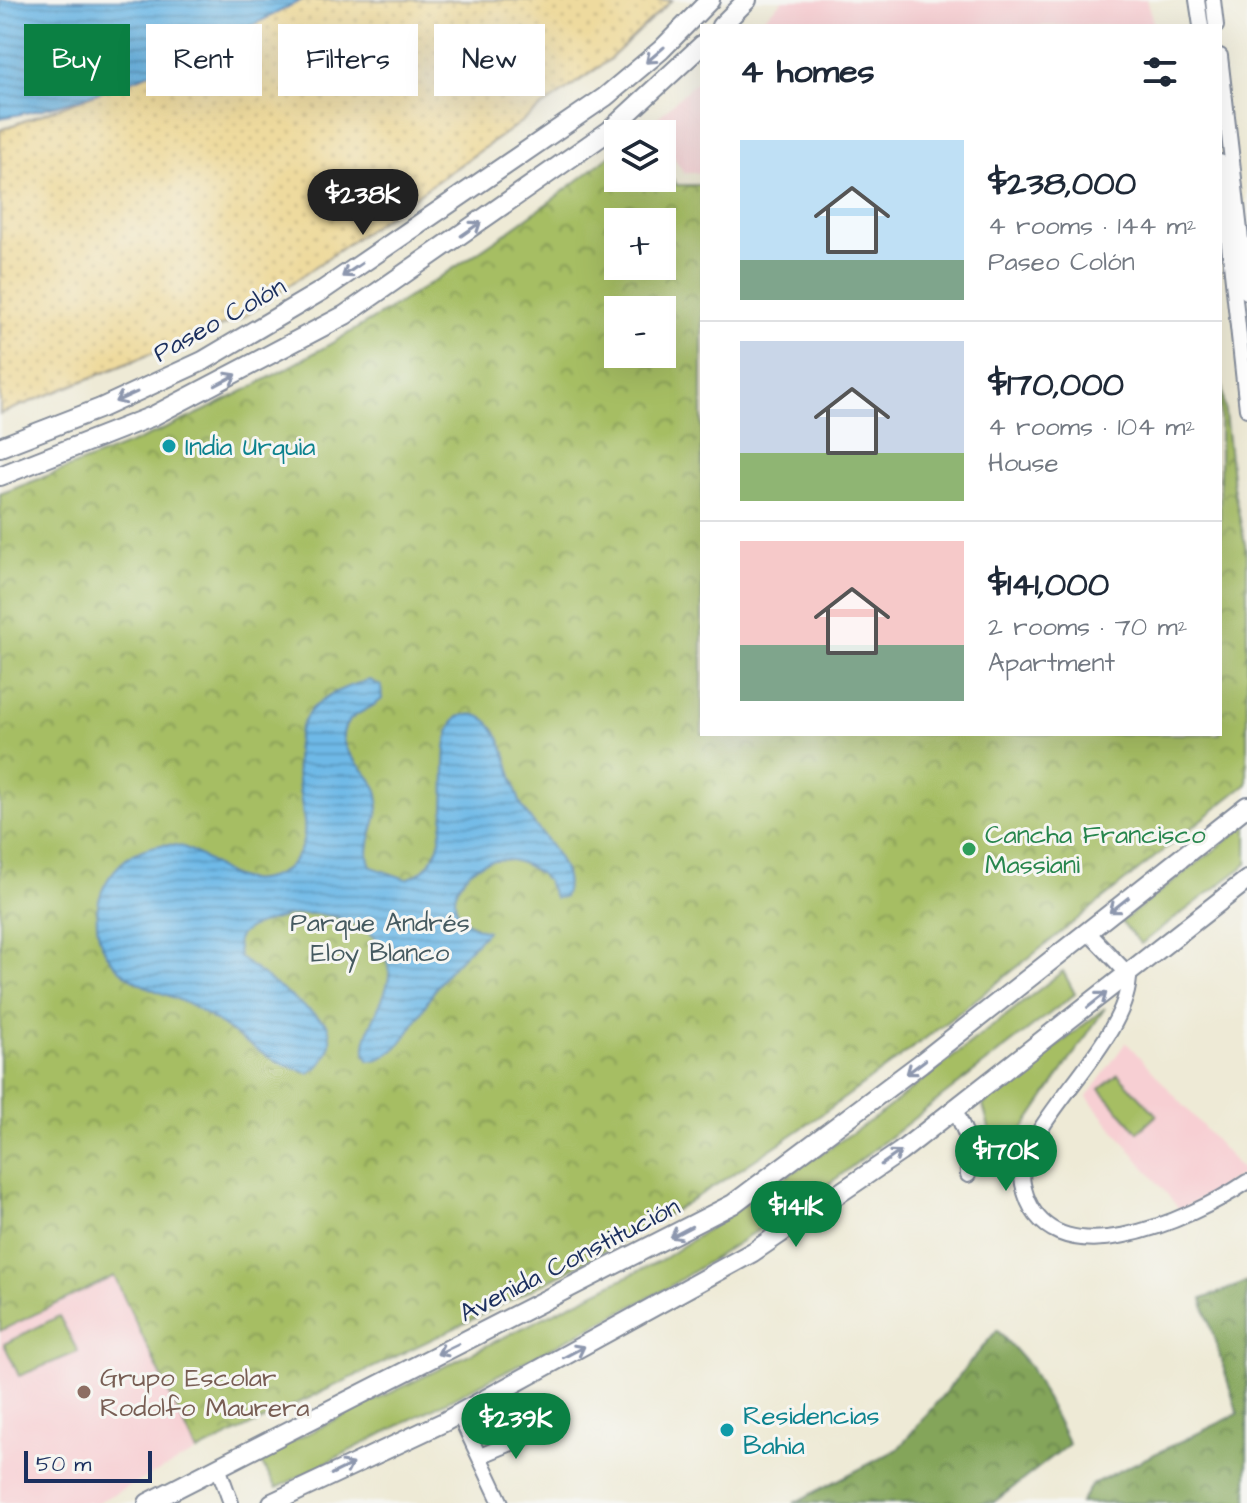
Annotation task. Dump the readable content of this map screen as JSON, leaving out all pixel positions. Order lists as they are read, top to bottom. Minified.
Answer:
{"streets":{"main road":["Paseo Colón","Avenida Constitución"]},"parks":["Parque Andrés Eloy Blanco"],"places":["India Urquia","Cancha Francisco Massiani","Grupo Escolar Rodolfo Maurera","Residencias Bahia"],"scale_bar":"50 m","page":{"chip":["Buy","Rent","Filters","New"],"heading":"4 homes","map_buttons":["+","−"],"list":[{"name":"$238,000","note":"4 rooms · 144 m² · Paseo Colón"},{"name":"$170,000","note":"4 rooms · 104 m² · House"},{"name":"$141,000","note":"2 rooms · 70 m² · Apartment"}],"price":["$238K","$170K","$141K","$239K"],"scale":"50 m"}}
